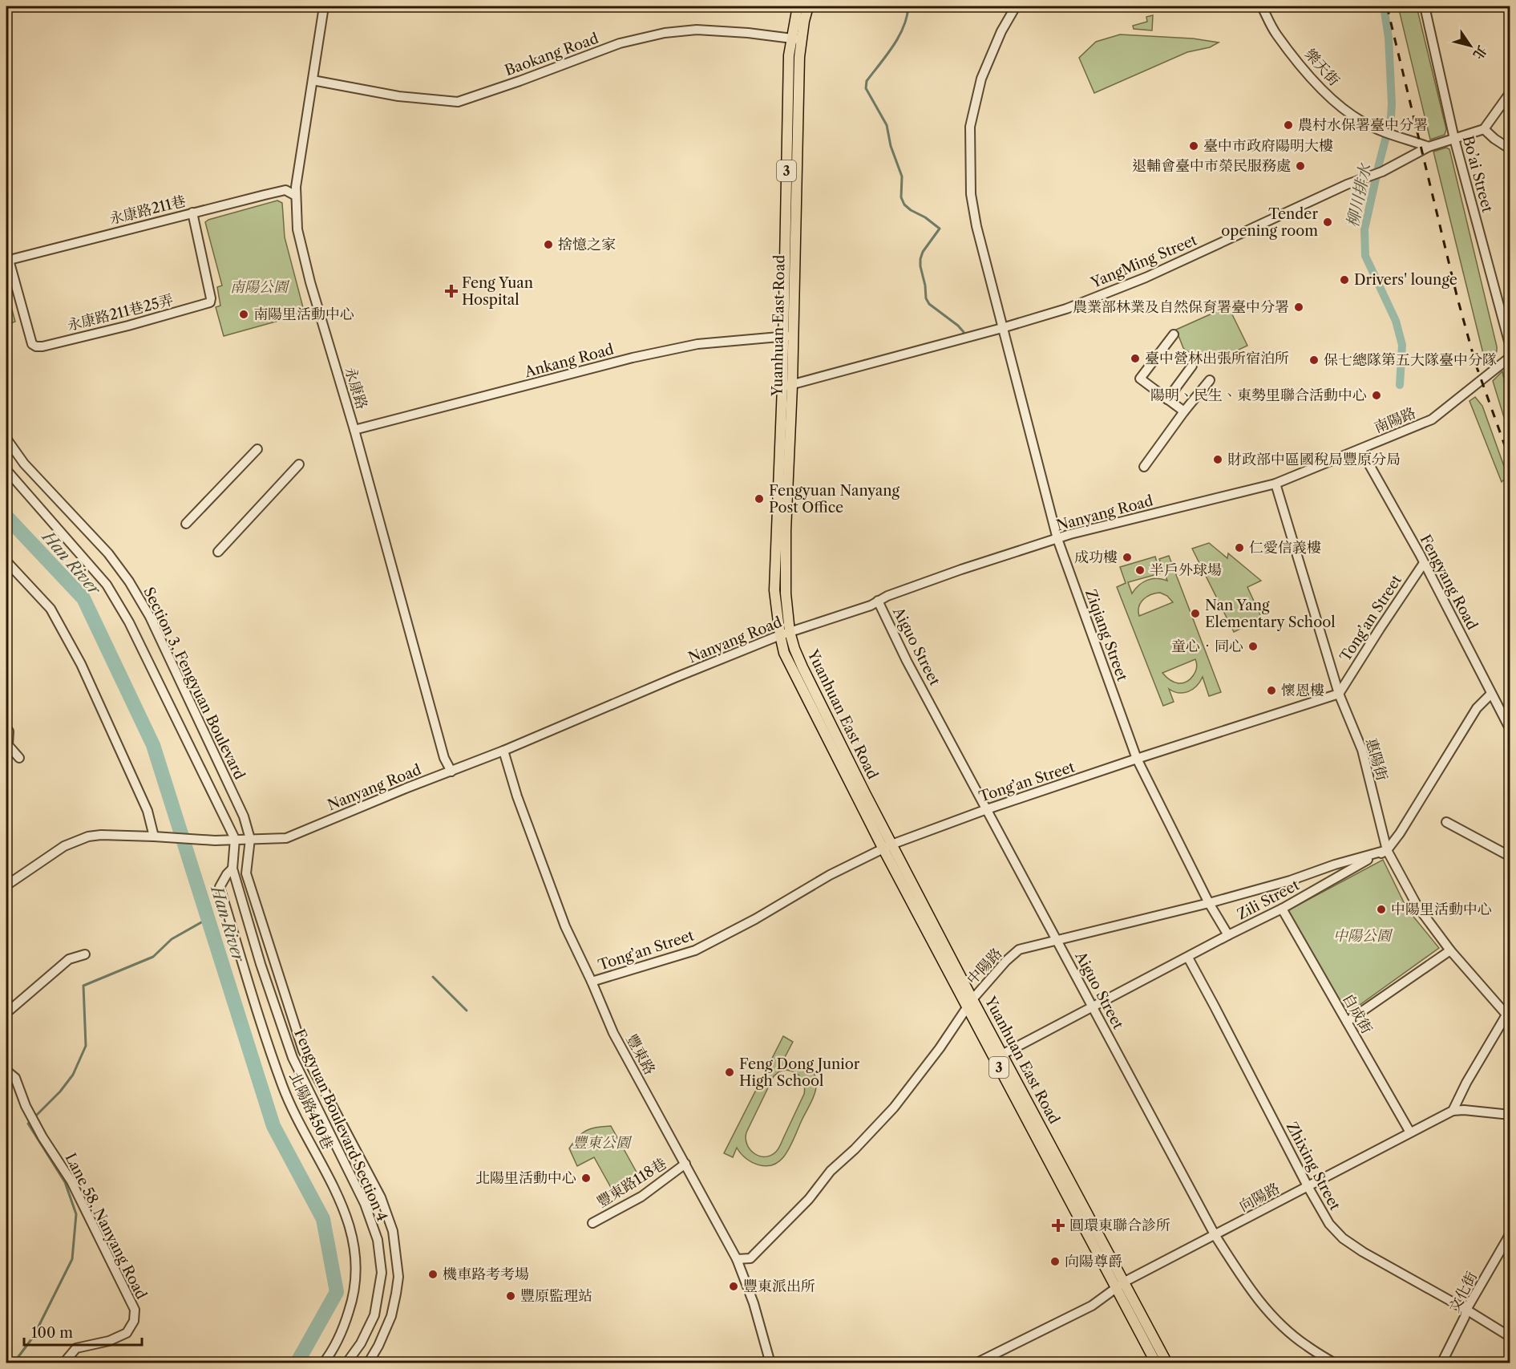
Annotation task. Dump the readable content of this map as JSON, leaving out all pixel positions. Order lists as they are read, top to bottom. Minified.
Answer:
{"streets":{"main road":["3","Yuanhuan East Road"],"street":["Baokang Road","樂天街","Bo’ai Street","永康路211巷","YangMing Street","永康路211巷25弄","Ankang Road","永康路","南陽路","Nanyang Road","Fengyang Road","Tong’an Street","Ziqiang Street","Aiguo Street","Section 3, Fengyuan Boulevard","惠陽街","Zili Street","中陽路","自成街","豐東路","北陽路450巷","Fengyuan Boulevard Section 4","Zhixing Street","豐東路118巷","向陽路","Lane 58, Nanyang Road","文化街"]},"crossings":[["Baokang Road","Yuanhuan East Road"],["Baokang Road","永康路"],["樂天街","YangMing Street"],["永康路211巷","永康路211巷25弄"],["永康路211巷","永康路"],["YangMing Street","Yuanhuan East Road"],["YangMing Street","Ziqiang Street"],["Yuanhuan East Road","Ankang Road"],["Yuanhuan East Road","Nanyang Road"],["Yuanhuan East Road","Tong’an Street"],["Yuanhuan East Road","Zili Street"],["Yuanhuan East Road","中陽路"],["Yuanhuan East Road","向陽路"],["Ankang Road","永康路"],["永康路","Nanyang Road"],["南陽路","Nanyang Road"],["南陽路","Fengyang Road"],["南陽路","惠陽街"],["Nanyang Road","Ziqiang Street"],["Nanyang Road","Aiguo Street"],["Nanyang Road","Section 3, Fengyuan Boulevard"],["Nanyang Road","惠陽街"],["Nanyang Road","豐東路"],["Nanyang Road","Fengyuan Boulevard Section 4"],["Fengyang Road","Tong’an Street"],["Fengyang Road","Zili Street"],["Tong’an Street","Ziqiang Street"],["Tong’an Street","Aiguo Street"],["Tong’an Street","惠陽街"],["Tong’an Street","豐東路"],["Ziqiang Street","Zili Street"],["Ziqiang Street","中陽路"],["Aiguo Street","Zili Street"],["Aiguo Street","中陽路"],["Aiguo Street","向陽路"],["Section 3, Fengyuan Boulevard","Fengyuan Boulevard Section 4"],["惠陽街","Zili Street"],["惠陽街","中陽路"],["Zili Street","中陽路"],["Zili Street","自成街"],["Zili Street","Zhixing Street"],["中陽路","豐東路"],["自成街","向陽路"],["豐東路","豐東路118巷"],["北陽路450巷","Fengyuan Boulevard Section 4"],["Zhixing Street","向陽路"],["Zhixing Street","文化街"]],"water":["柳川排水","Han River"],"parks":["南陽公園","中陽公園","豐東公園"],"places":{"other":["農村水保署臺中分署","臺中市政府陽明大樓","退輔會臺中市榮民服務處","Tender opening room","捨憶之家","Drivers' lounge","農業部林業及自然保育署臺中分署","南陽里活動中心","臺中營林出張所宿泊所","保七總隊第五大隊臺中分隊","陽明、民生、東勢里聯合活動中心","財政部中區國稅局豐原分局","Fengyuan Nanyang Post Office","仁愛信義樓","成功樓","半戶外球場","Nan Yang Elementary School","童心‧同心","懷恩樓","中陽里活動中心","Feng Dong Junior High School","北陽里活動中心","向陽尊爵","機車路考考場","豐東派出所","豐原監理站"],"health":["Feng Yuan Hospital","圓環東聯合診所"]},"scale_bar":"100 m","north":"bottom right"}
